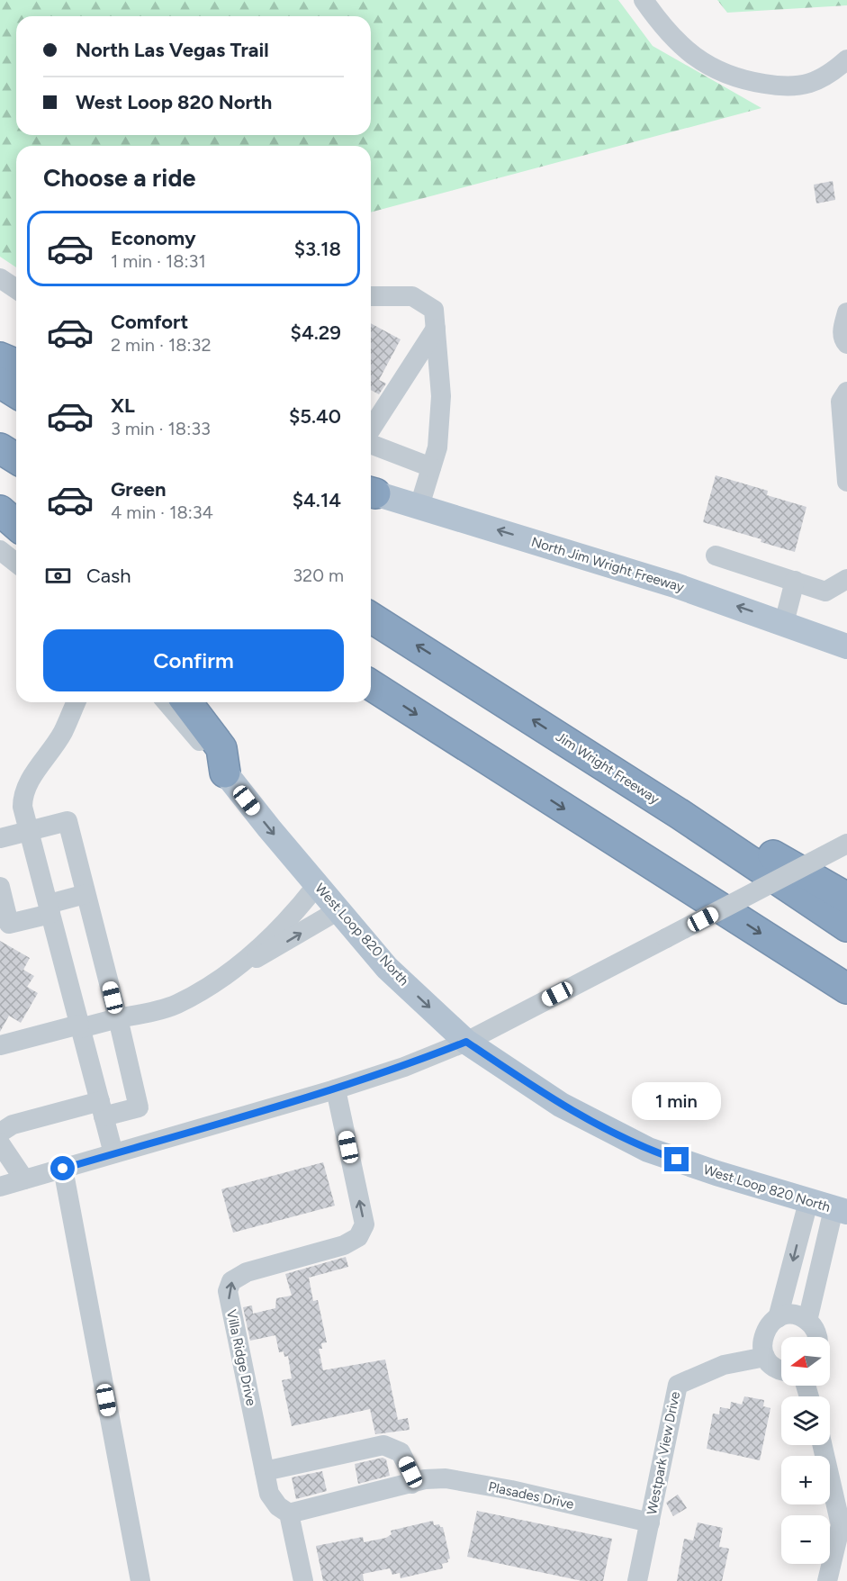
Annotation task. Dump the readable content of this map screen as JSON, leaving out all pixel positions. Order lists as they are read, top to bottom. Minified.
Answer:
{"streets":{"highway":["Jim Wright Freeway"],"main road":["North Jim Wright Freeway","West Loop 820 North"],"street":["Villa Ridge Drive","Westpark View Drive","Plasades Drive"]},"crossings":[["Villa Ridge Drive","Plasades Drive"],["Westpark View Drive","Plasades Drive"]],"one_way":["North Jim Wright Freeway","West Loop 820 North"],"north":"left","page":{"banner":["North Las Vegas Trail","West Loop 820 North"],"heading":"Choose a ride","list":[{"name":"Economy","note":"1 min · 18:31","value":"$3.18"},{"name":"Comfort","note":"2 min · 18:32","value":"$4.29"},{"name":"XL","note":"3 min · 18:33","value":"$5.40"},{"name":"Green","note":"4 min · 18:34","value":"$4.14"}],"pay":["Cash","320 m"],"buttons":"Confirm","bubble":"1 min","map_buttons":["+","−"]}}
